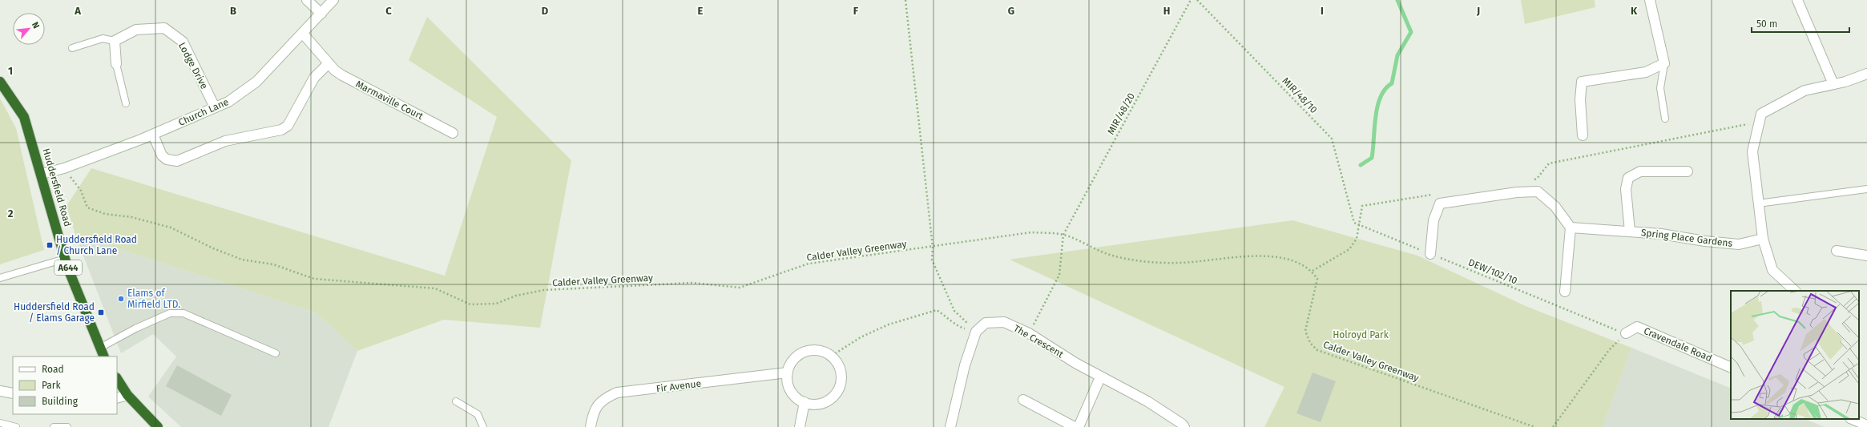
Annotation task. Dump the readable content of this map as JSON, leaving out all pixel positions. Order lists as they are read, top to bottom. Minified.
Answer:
{"streets":{"highway":["Huddersfield Road","A644"],"street":["Lodge Drive","Marmaville Court","Church Lane","Spring Place Gardens","The Crescent","Cravendale Road","Fir Avenue"],"path":["MIR/48/10","MIR/48/20","Calder Valley Greenway","DEW/102/10"]},"crossings":[["Lodge Drive","Church Lane"],["MIR/48/10","DEW/102/10"],["Marmaville Court","Church Lane"],["Church Lane","Huddersfield Road"],["Church Lane","Calder Valley Greenway"],["MIR/48/20","Calder Valley Greenway"],["DEW/102/10","Cravendale Road"]],"parks":["Holroyd Park"],"places":{"transit":["Huddersfield Road / Church Lane","Huddersfield Road / Elams Garage"],"other":["Elams of Mirfield LTD."]},"legend":["Road","Park","Building"],"scale_bar":"50 m","north":"top right","grid":{"columns":["A","B","C","D","E","F","G","H","I","J","K"],"rows":["1","2"]}}
